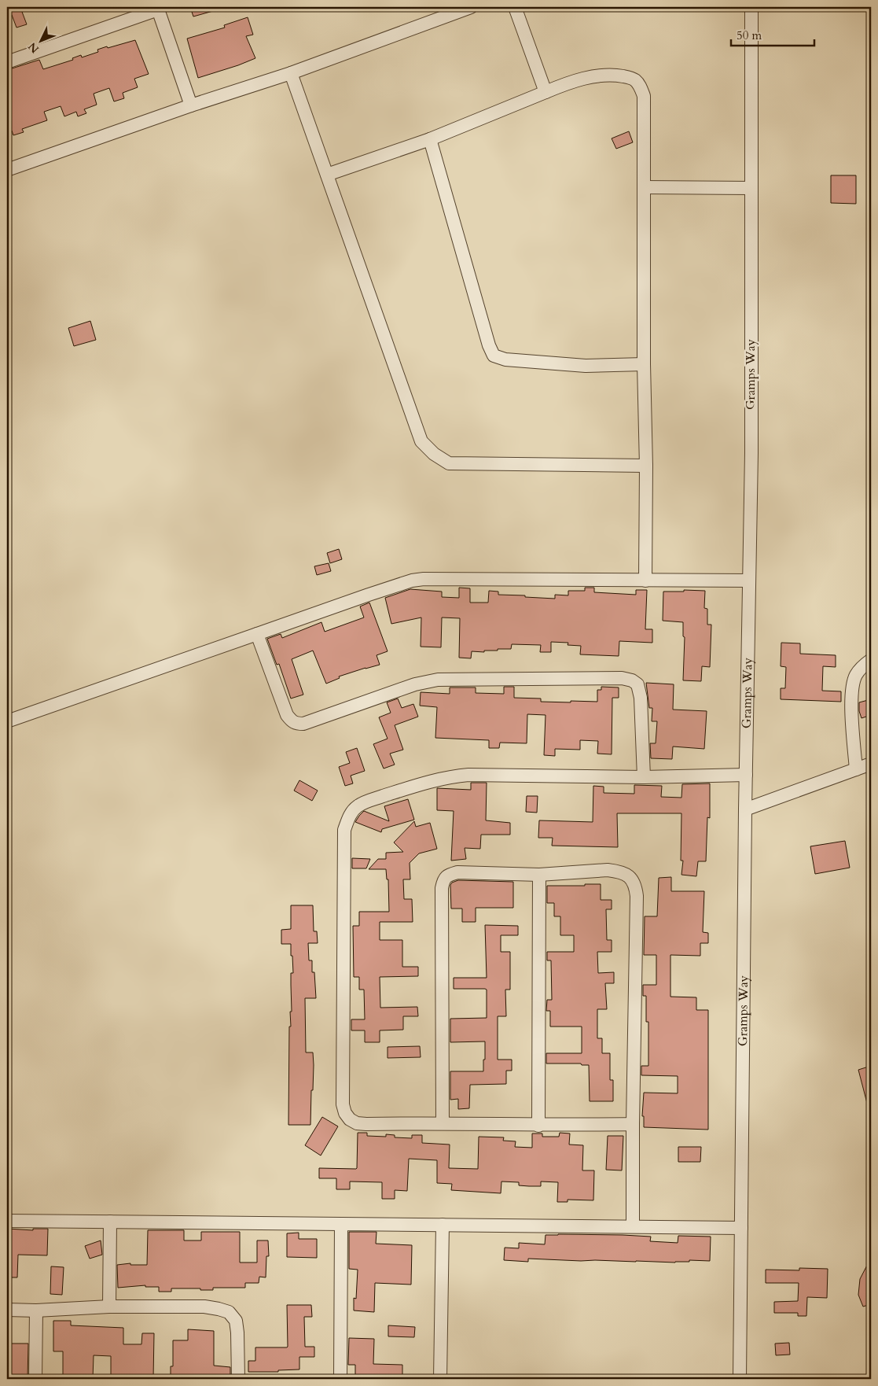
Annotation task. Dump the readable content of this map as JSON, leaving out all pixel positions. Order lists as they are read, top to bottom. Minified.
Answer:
{"streets":{"street":["Gramps Way"]},"scale_bar":"50 m","north":"bottom left"}
